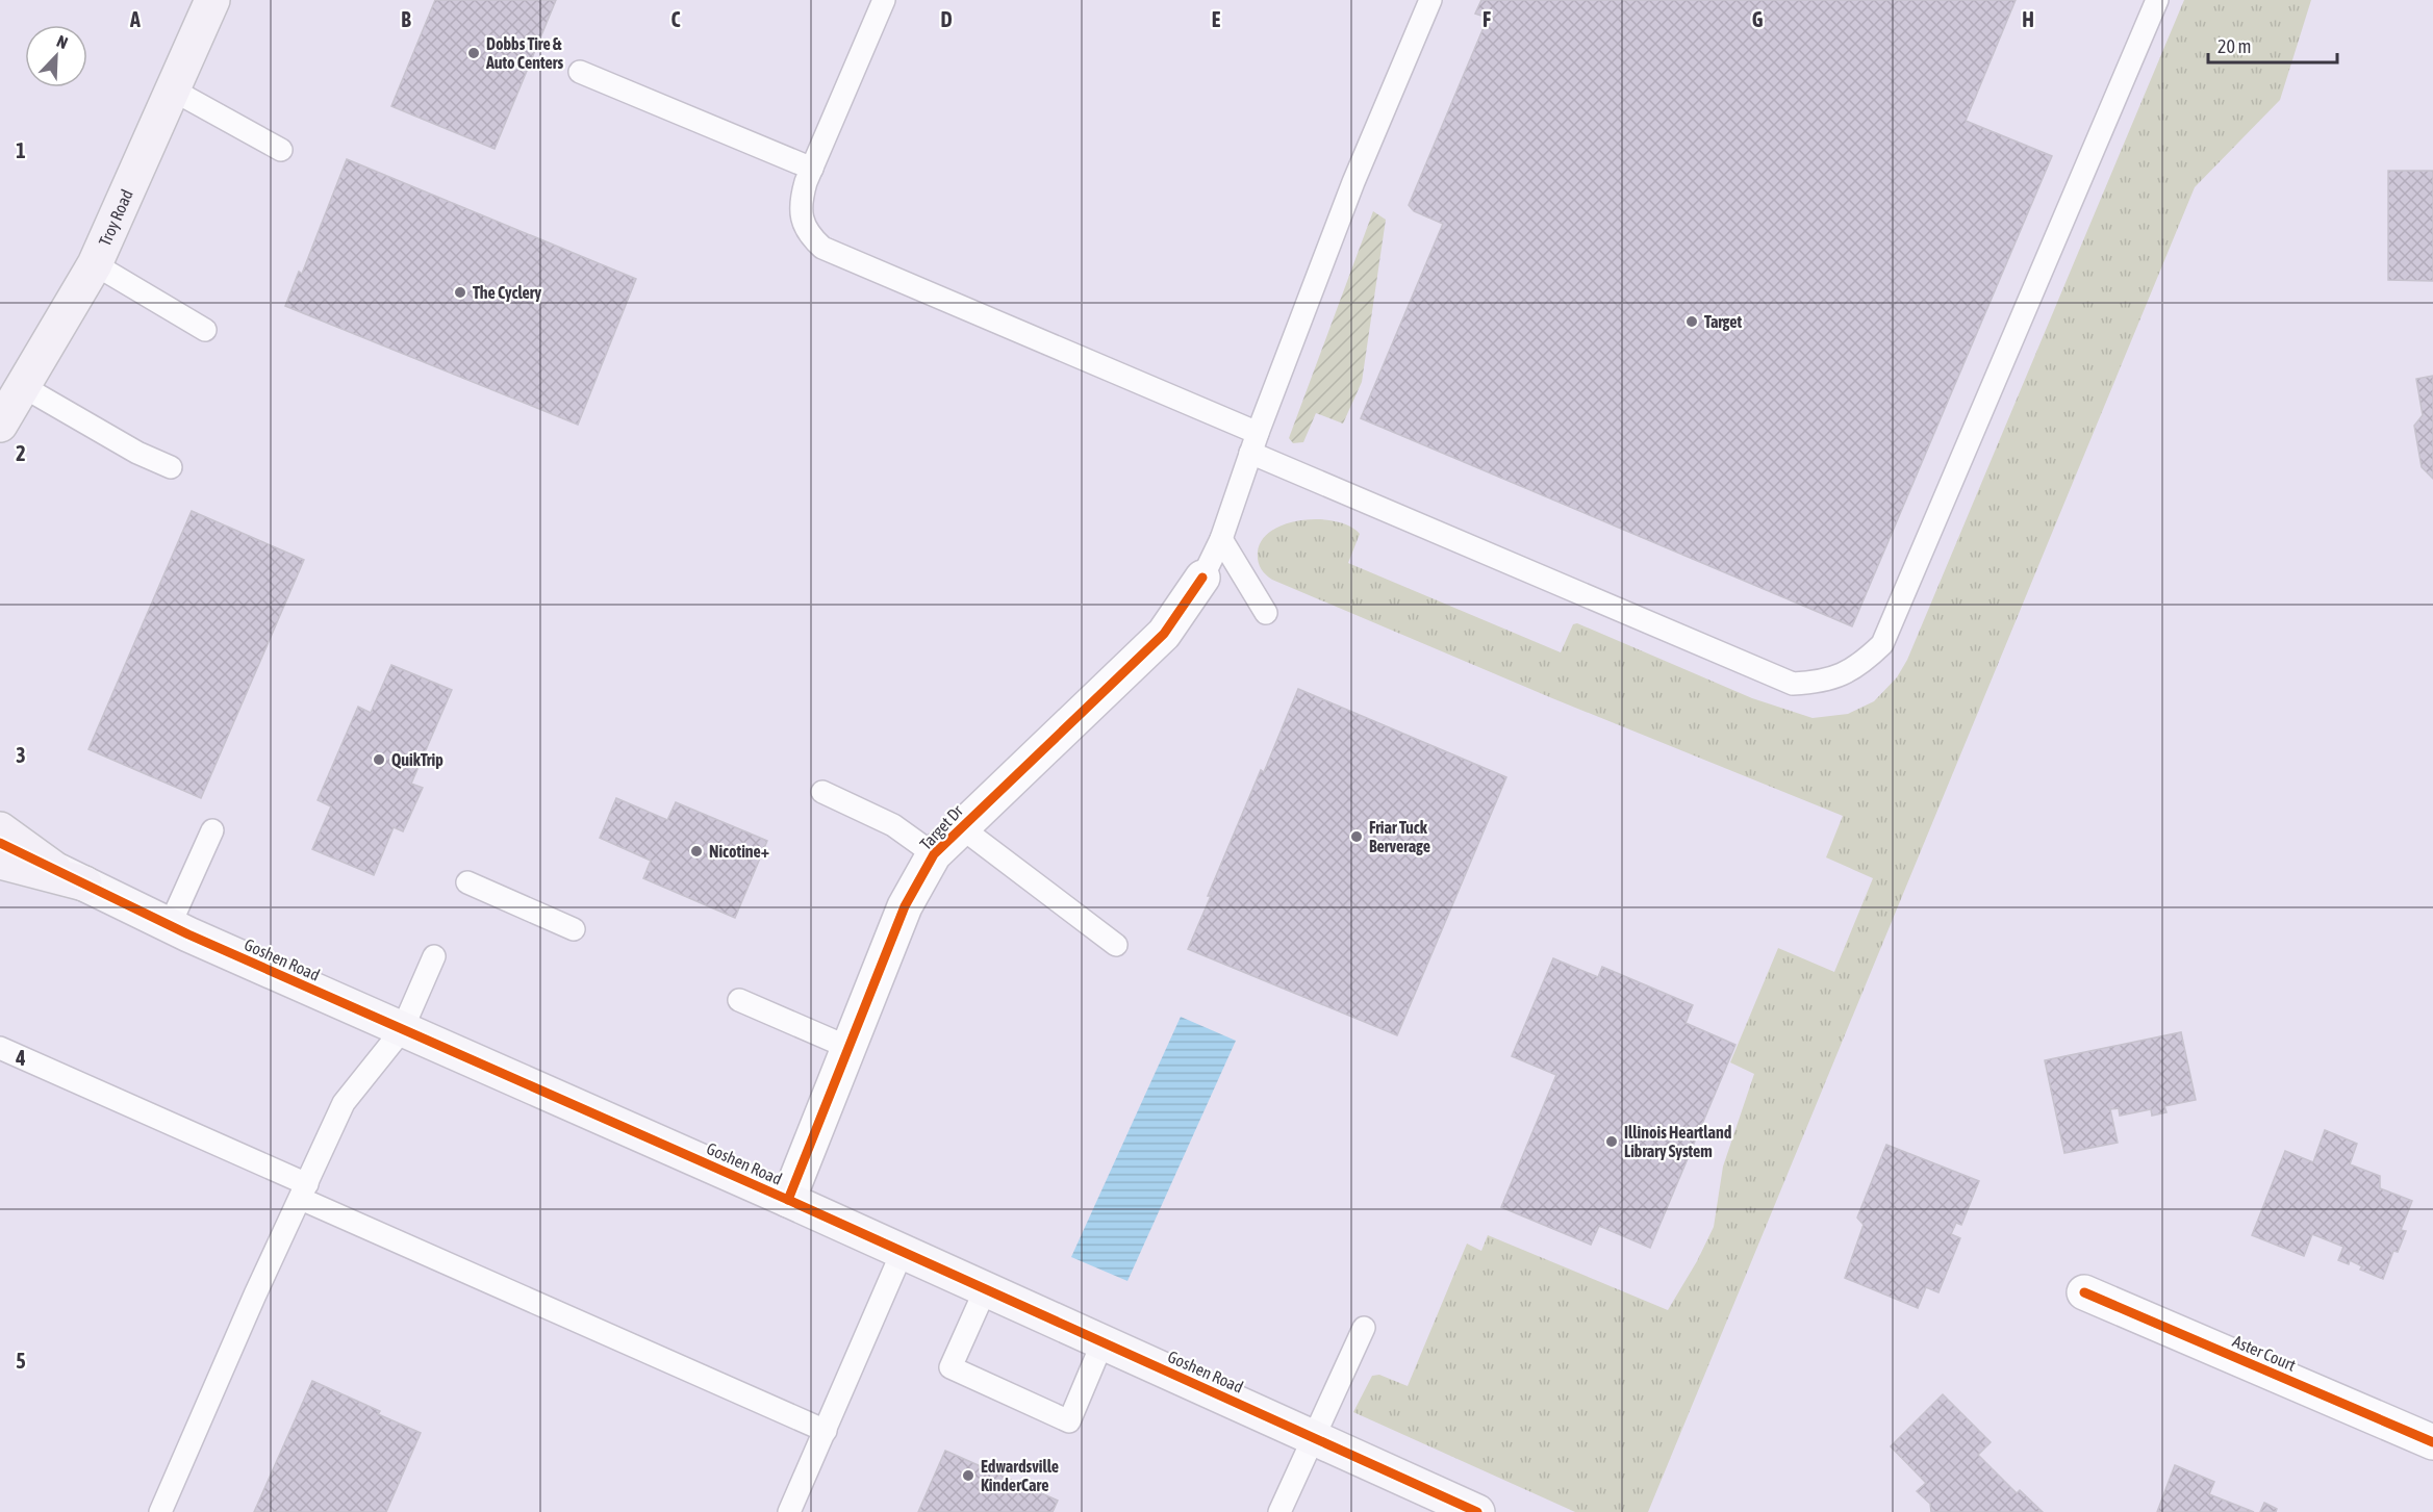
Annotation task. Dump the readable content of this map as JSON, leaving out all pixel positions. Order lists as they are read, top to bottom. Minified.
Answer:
{"streets":{"main road":["Troy Road"],"street":["Target Dr","Goshen Road","Aster Court"]},"crossings":[["Target Dr","Goshen Road"]],"places":["Dobbs Tire & Auto Centers","The Cyclery","Target","QuikTrip","Friar Tuck Berverage","Nicotine+","Illinois Heartland Library System","Edwardsville KinderCare"],"scale_bar":"20 m","north":"top right","grid":{"columns":["A","B","C","D","E","F","G","H"],"rows":["1","2","3","4","5"]}}
